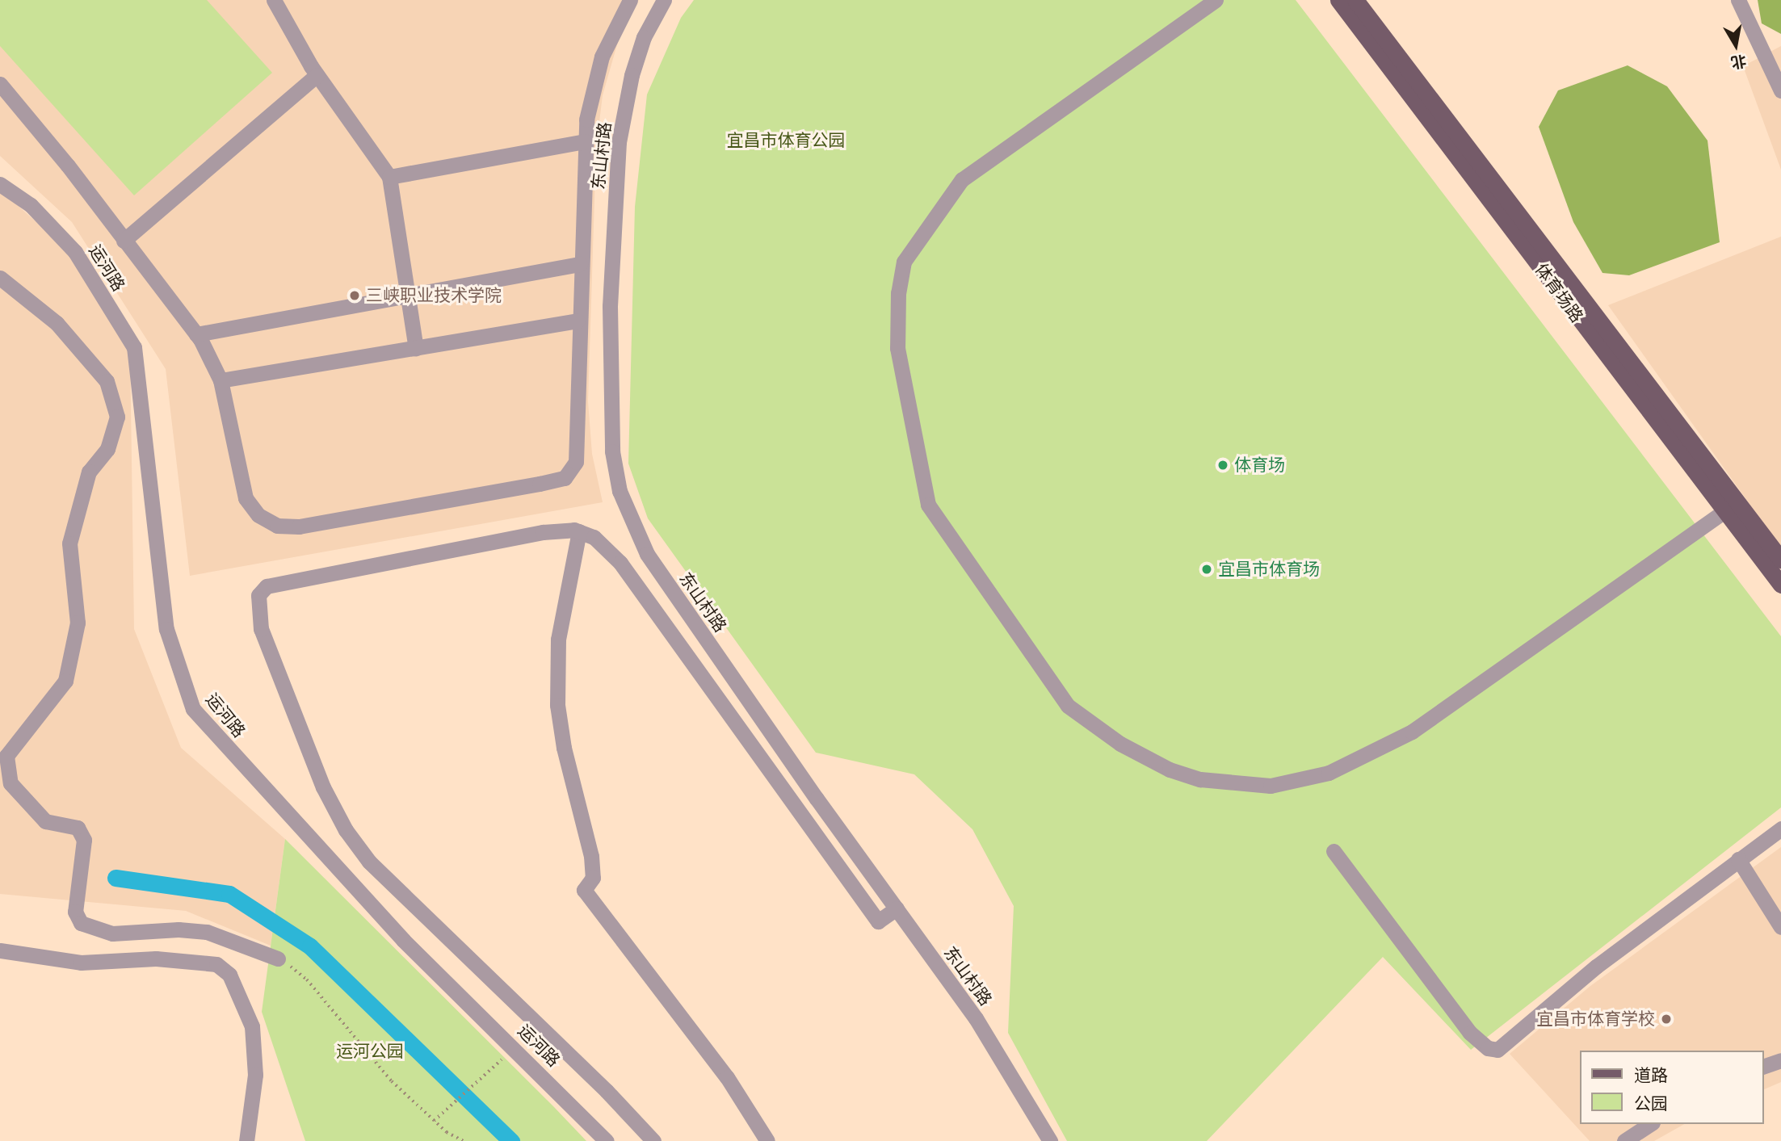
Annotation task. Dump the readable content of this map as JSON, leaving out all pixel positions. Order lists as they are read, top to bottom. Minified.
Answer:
{"streets":{"main road":["体育场路"],"street":["东山村路","运河路"]},"parks":["宜昌市体育公园","运河公园"],"places":["三峡职业技术学院","体育场","宜昌市体育场","宜昌市体育学校"],"legend":["道路","公园"],"north":"bottom"}
